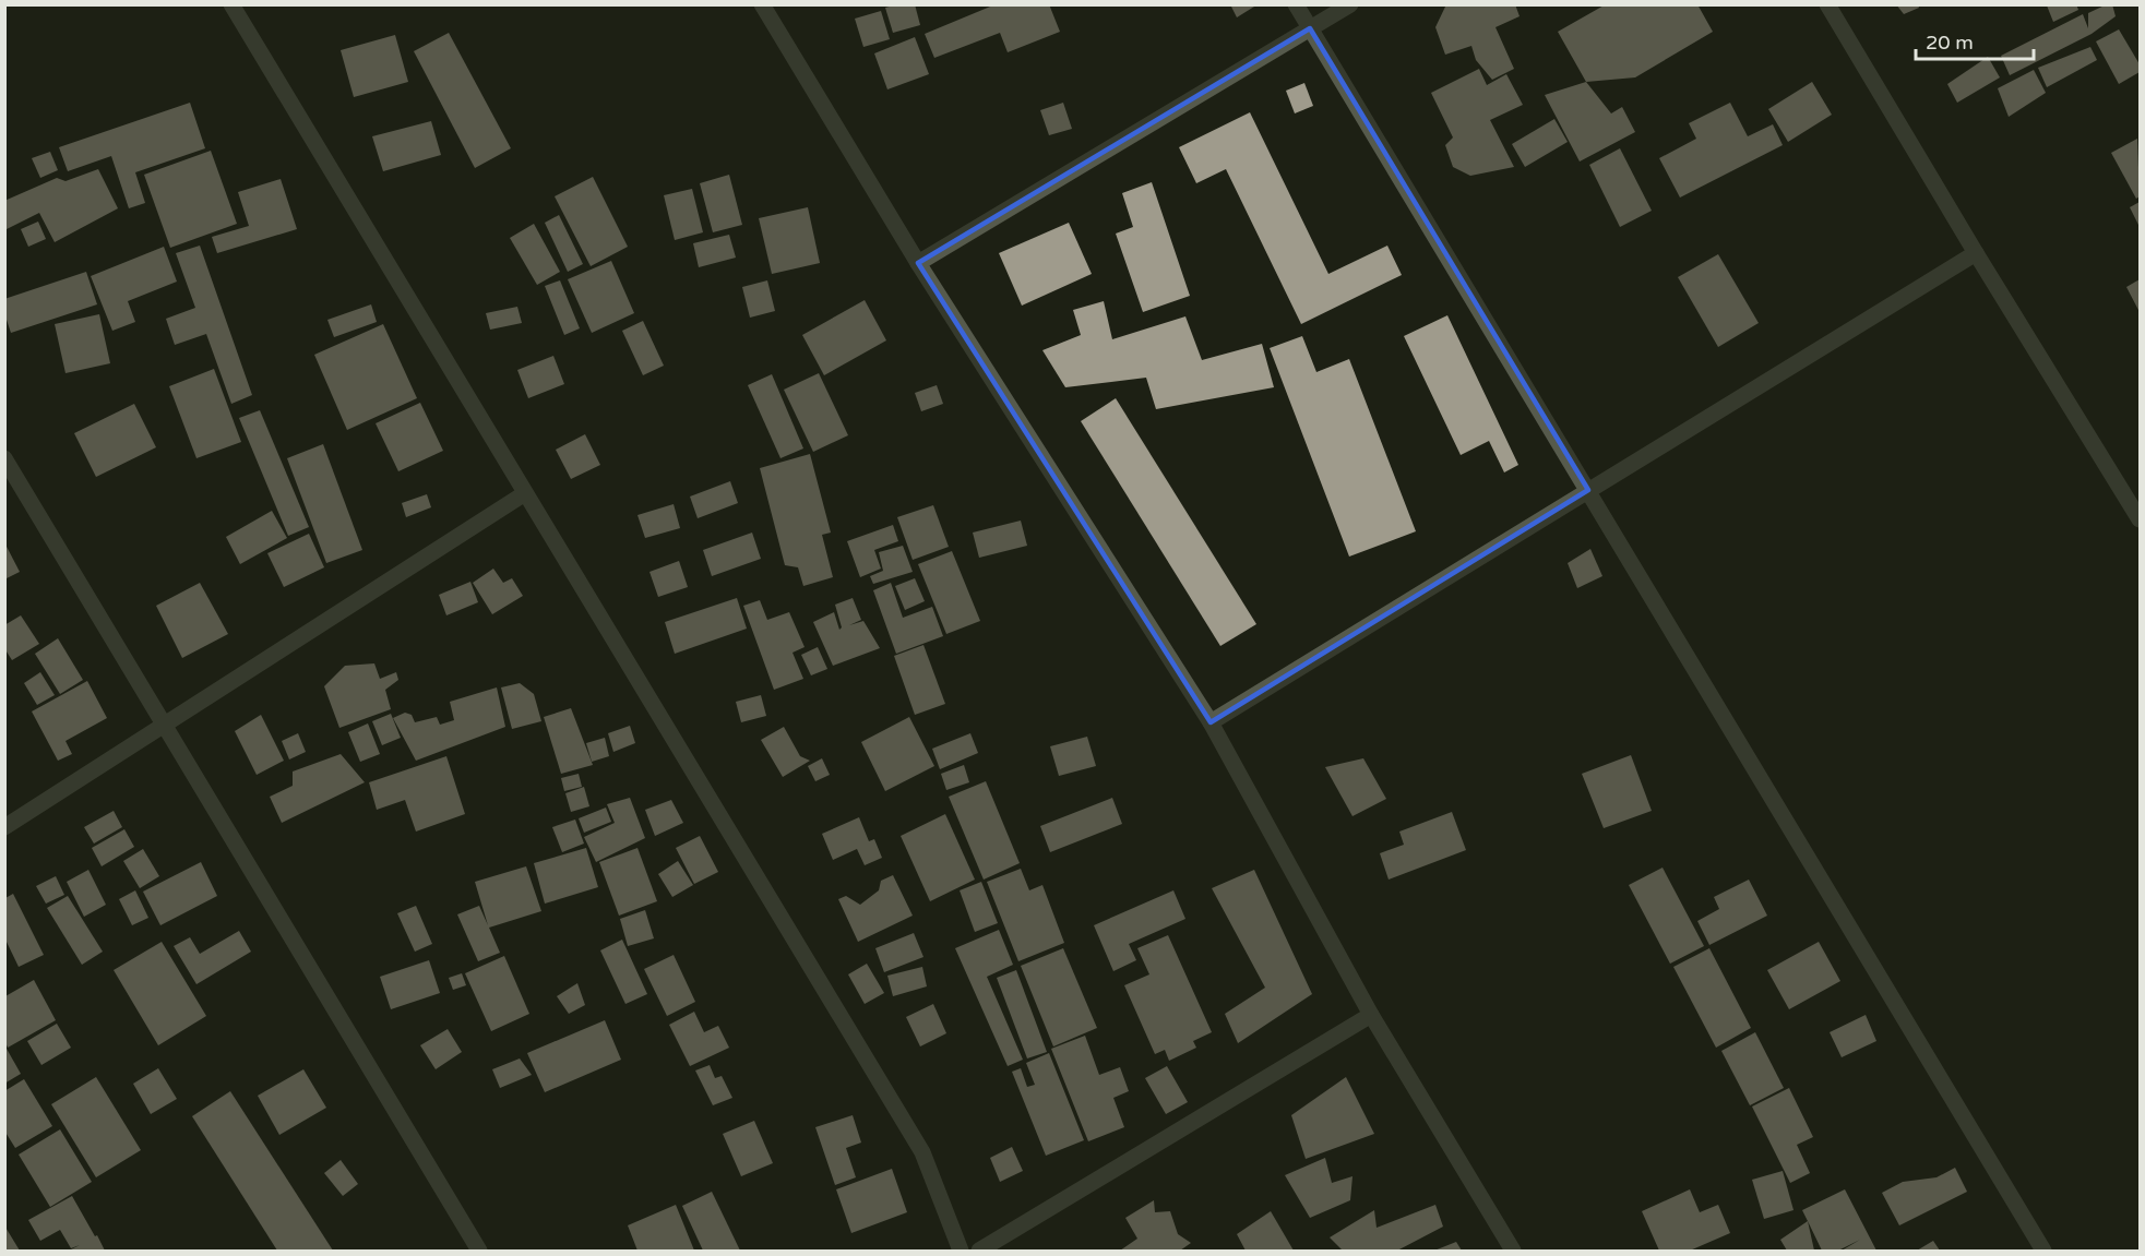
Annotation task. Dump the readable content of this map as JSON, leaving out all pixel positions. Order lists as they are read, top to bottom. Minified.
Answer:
{"scale_bar":"20 m"}
